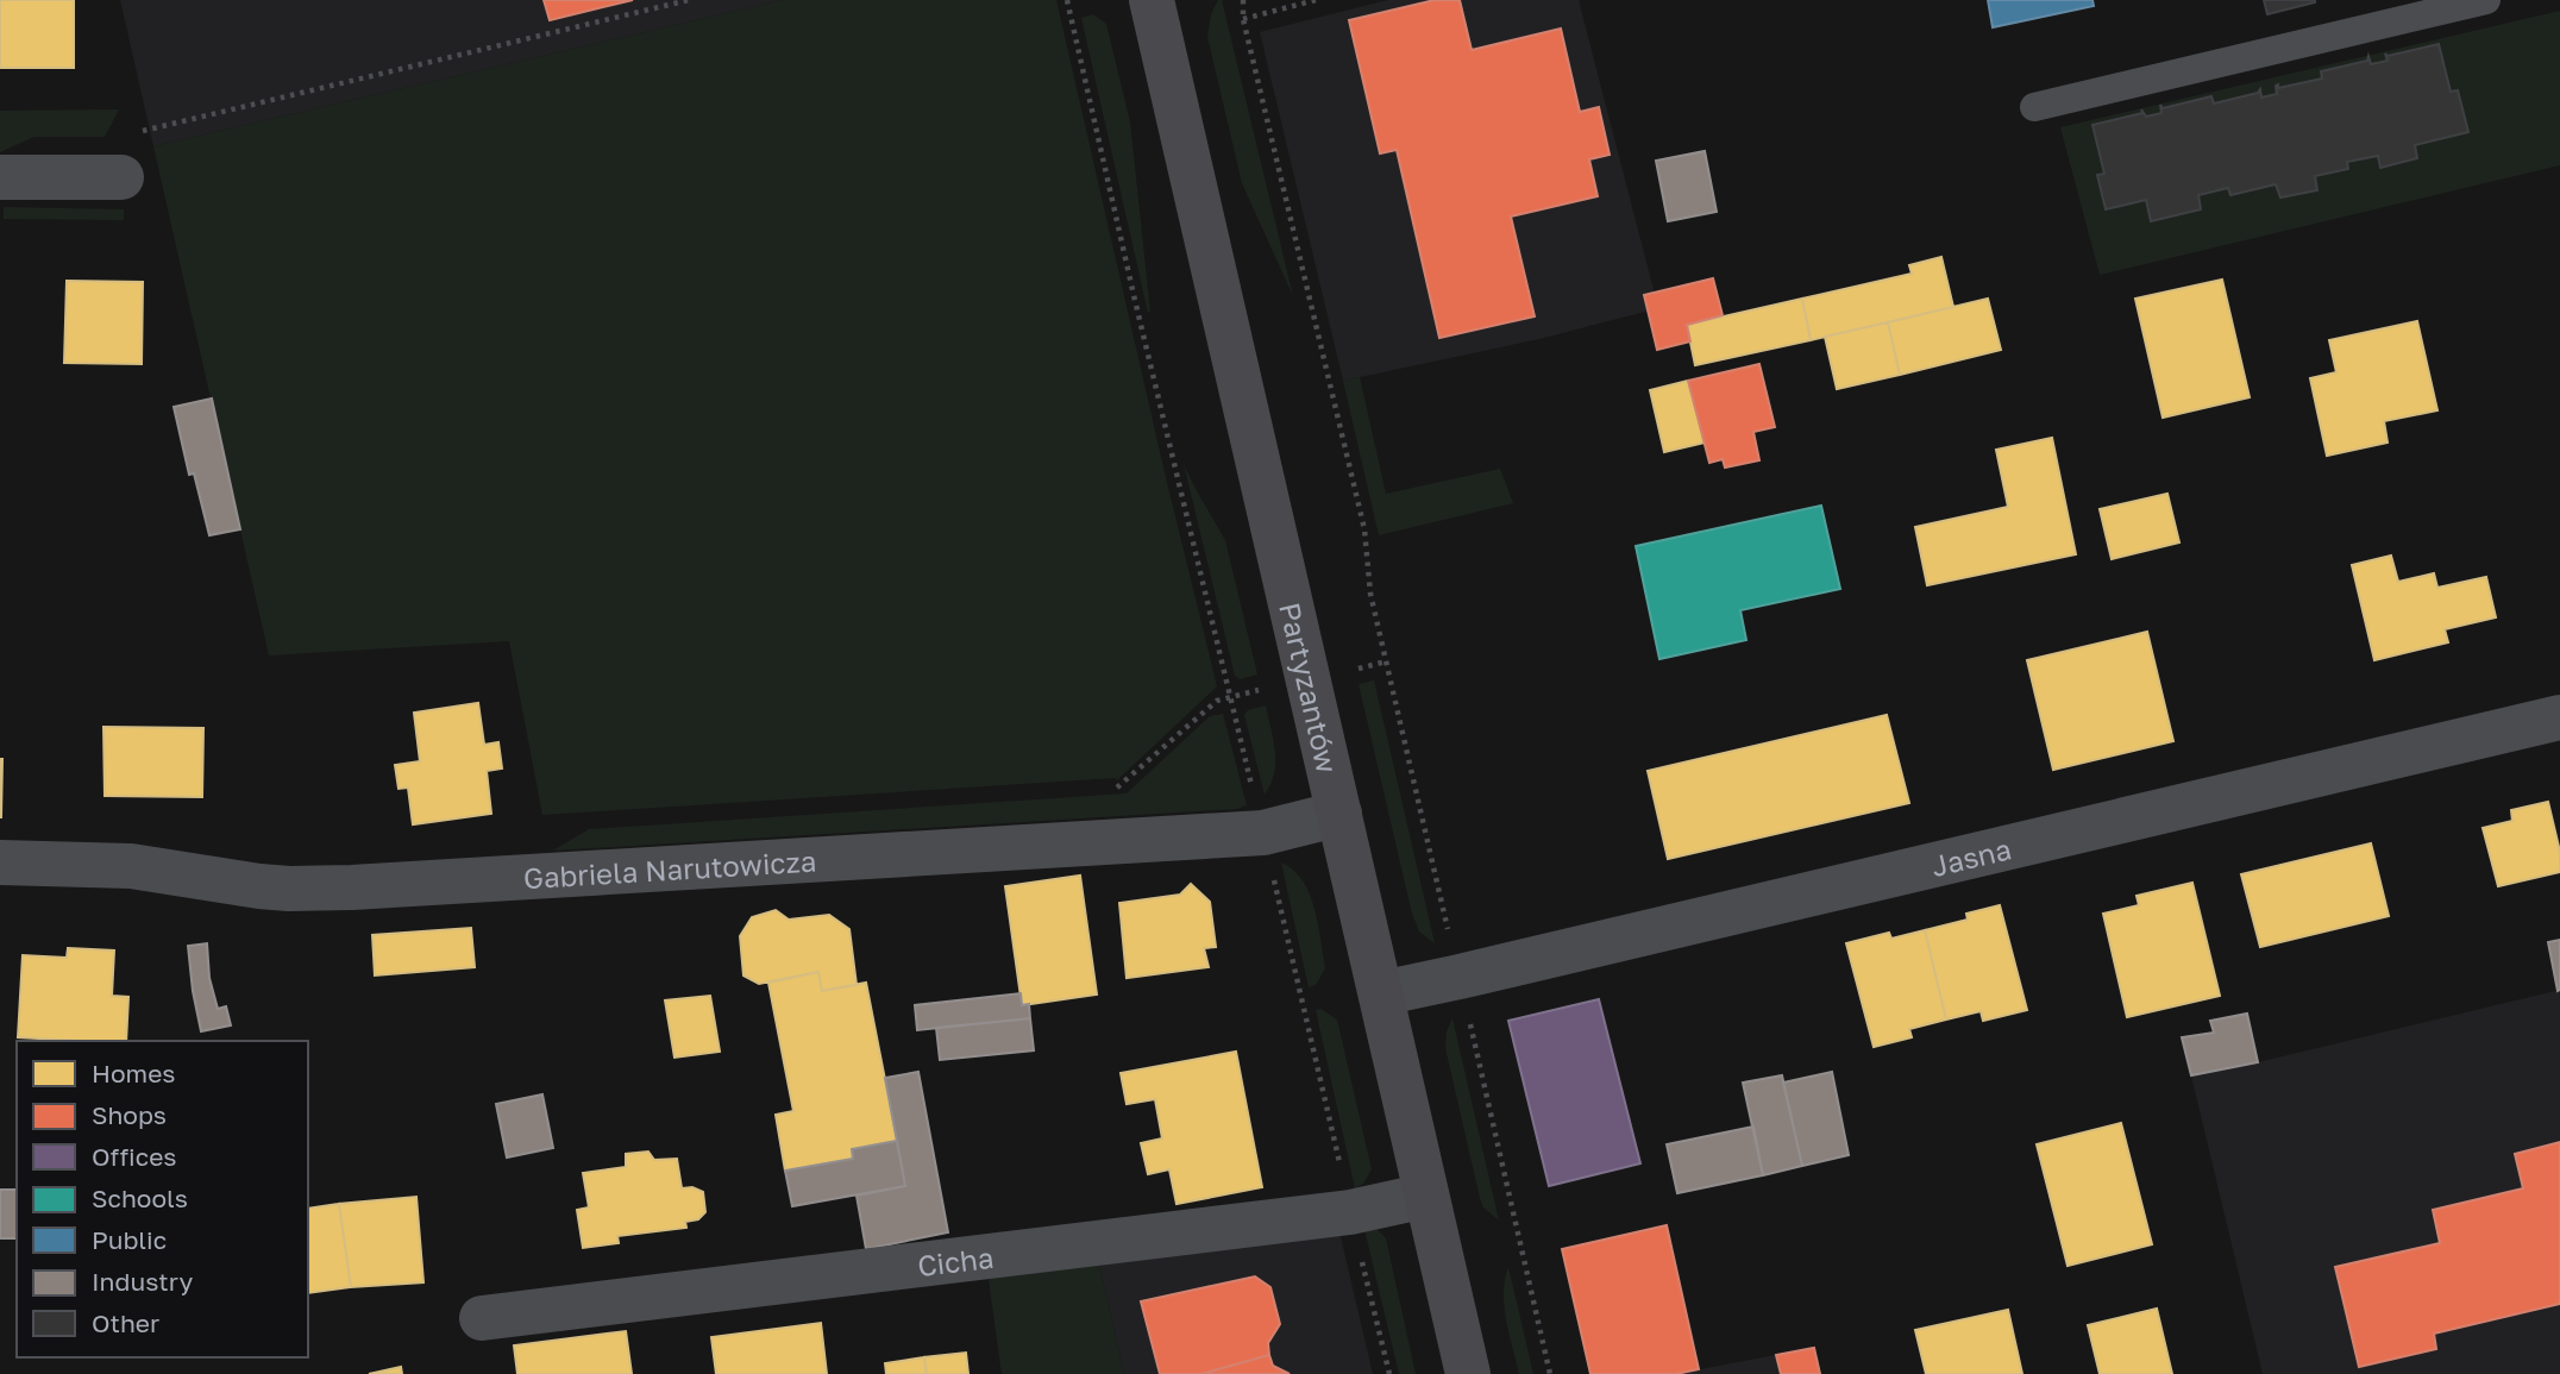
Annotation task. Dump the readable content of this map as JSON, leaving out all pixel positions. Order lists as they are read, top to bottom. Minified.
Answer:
{"streets":{"street":["Partyzantów","Jasna","Gabriela Narutowicza","Cicha"]},"crossings":[["Partyzantów","Jasna"],["Partyzantów","Gabriela Narutowicza"],["Partyzantów","Cicha"]],"legend":["Homes","Shops","Offices","Schools","Public","Industry","Other"]}
